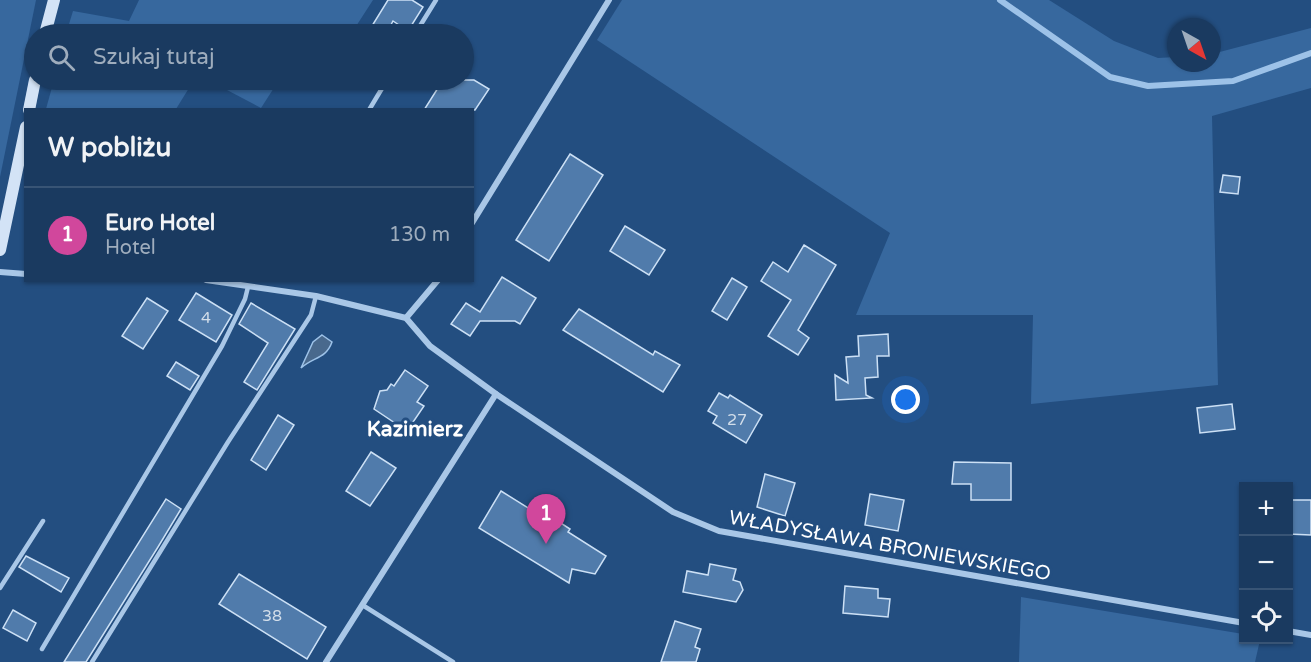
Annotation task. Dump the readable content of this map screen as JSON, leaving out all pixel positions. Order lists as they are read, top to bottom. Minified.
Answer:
{"streets":{"street":["WŁADYSŁAWA BRONIEWSKIEGO"]},"districts":["Kazimierz"],"house_numbers":["4","27","38"],"north":"bottom right","page":{"search":"Szukaj tutaj","heading":"W pobliżu","list":[{"mark":"1","name":"Euro Hotel","note":"Hotel","value":"130 m"}],"map_buttons":["+","−"],"pins":"1"}}
